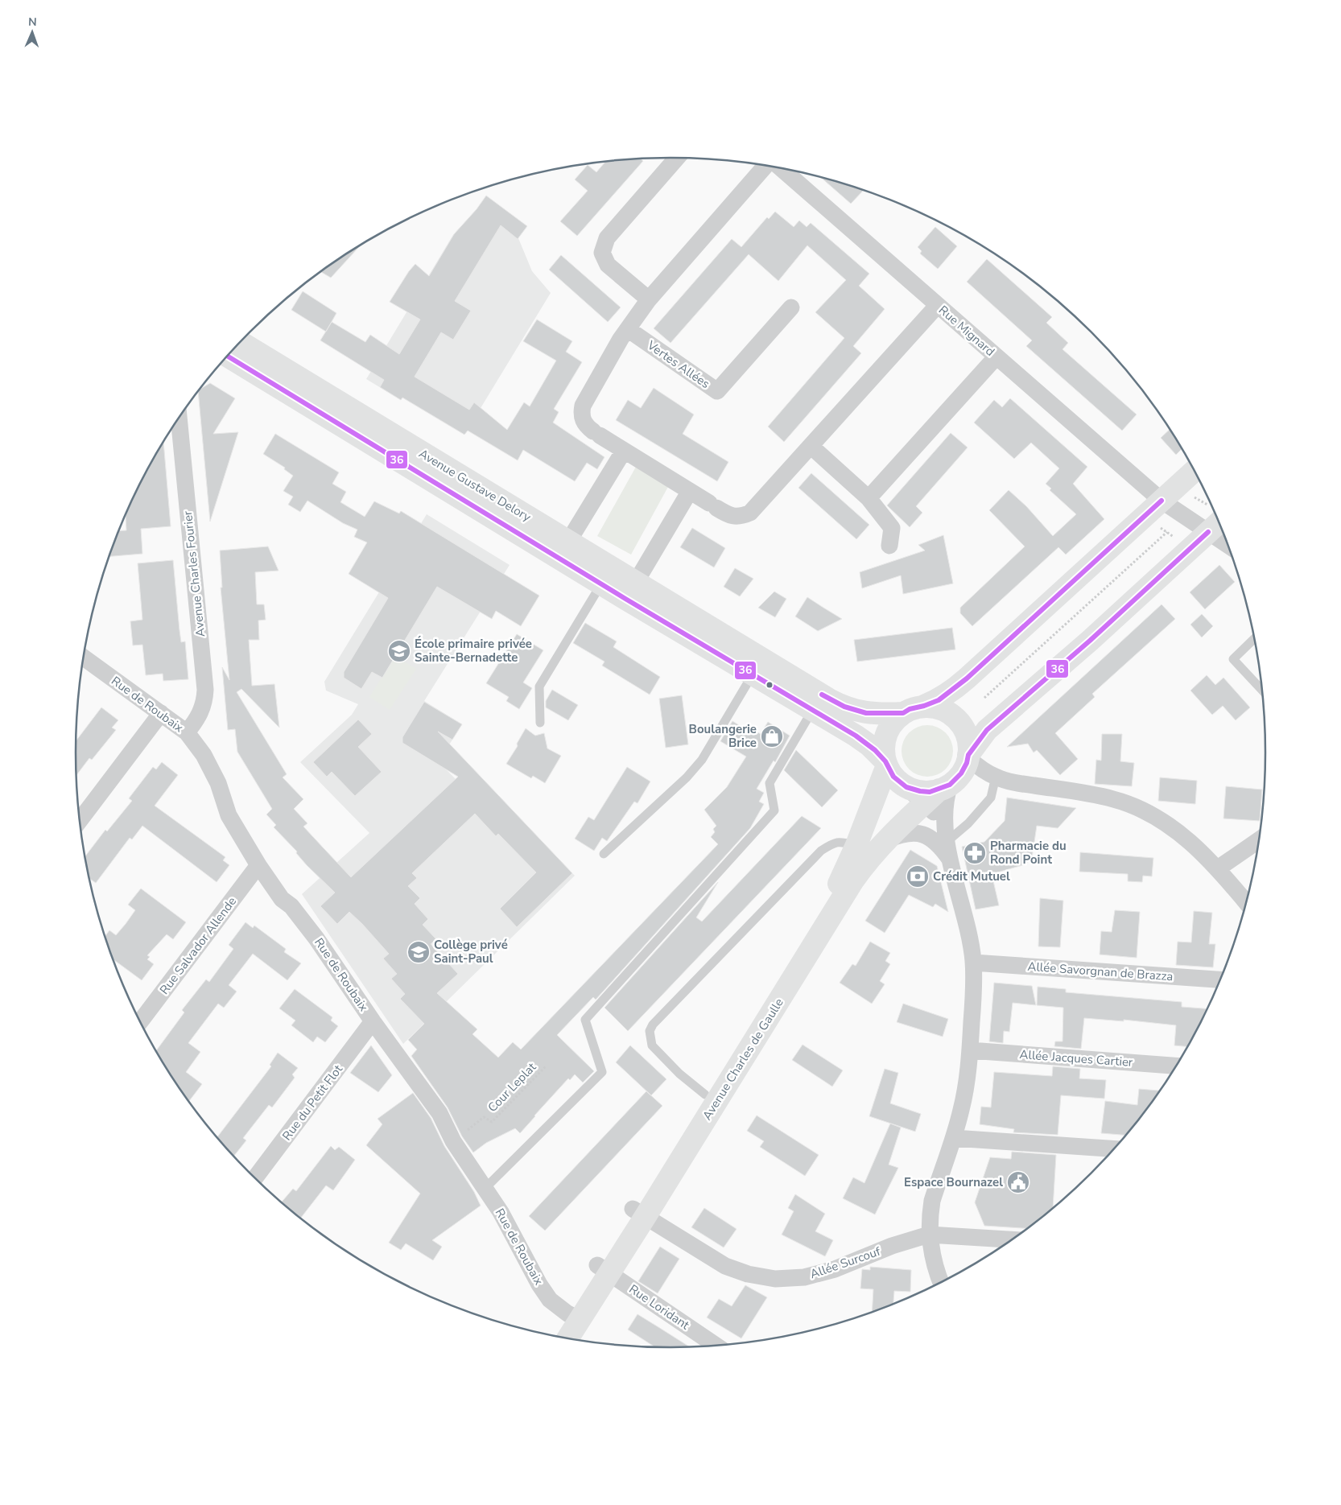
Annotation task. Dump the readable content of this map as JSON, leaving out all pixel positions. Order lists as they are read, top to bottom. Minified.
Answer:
{"streets":{"main road":["Avenue Gustave Delory","Avenue Charles de Gaulle"],"street":["Rue Mignard","Vertes Allées","Avenue Charles Fourier","Rue de Roubaix","Rue Salvador Allende","Allée Savorgnan de Brazza","Allée Jacques Cartier","Rue du Petit Flot","Allée Surcouf","Rue Loridant"],"path":["Cour Leplat"]},"crossings":[["Avenue Gustave Delory","Avenue Charles de Gaulle"],["Avenue Charles Fourier","Rue de Roubaix"],["Rue de Roubaix","Rue Salvador Allende"],["Rue de Roubaix","Avenue Charles de Gaulle"],["Rue de Roubaix","Cour Leplat"],["Rue de Roubaix","Rue du Petit Flot"],["Avenue Charles de Gaulle","Allée Surcouf"],["Avenue Charles de Gaulle","Rue Loridant"]],"places":{"school or university":["École primaire privée Sainte-Bernadette","Collège privé Saint-Paul"],"shop":["Boulangerie Brice"],"pharmacy":["Pharmacie du Rond Point"],"bank":["Crédit Mutuel"],"public building":["Espace Bournazel"]},"lines":["transit line 36"],"north":"top"}
